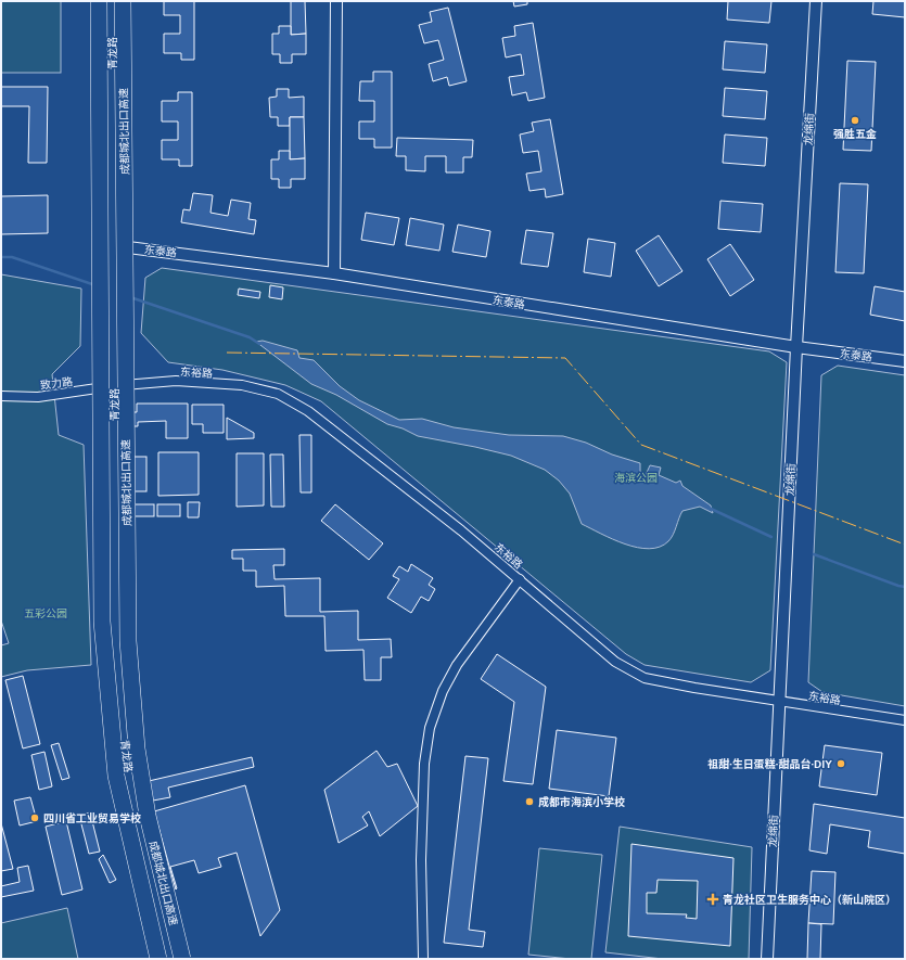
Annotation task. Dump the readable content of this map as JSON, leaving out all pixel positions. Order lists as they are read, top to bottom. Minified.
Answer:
{"streets":{"highway":["成都城北出口高速"],"street":["青龙路","龙绵街","东泰路","东裕路","致力路"]},"crossings":[["青龙路","东泰路"],["青龙路","东裕路"],["青龙路","致力路"],["龙绵街","东泰路"],["龙绵街","东裕路"],["东裕路","致力路"]],"parks":["海滨公园","五彩公园"],"places":{"other":["强胜五金","祖甜·生日蛋糕·甜品台·DIY","成都市海滨小学校","四川省工业贸易学校"],"health":["青龙社区卫生服务中心（新山院区）"]}}
